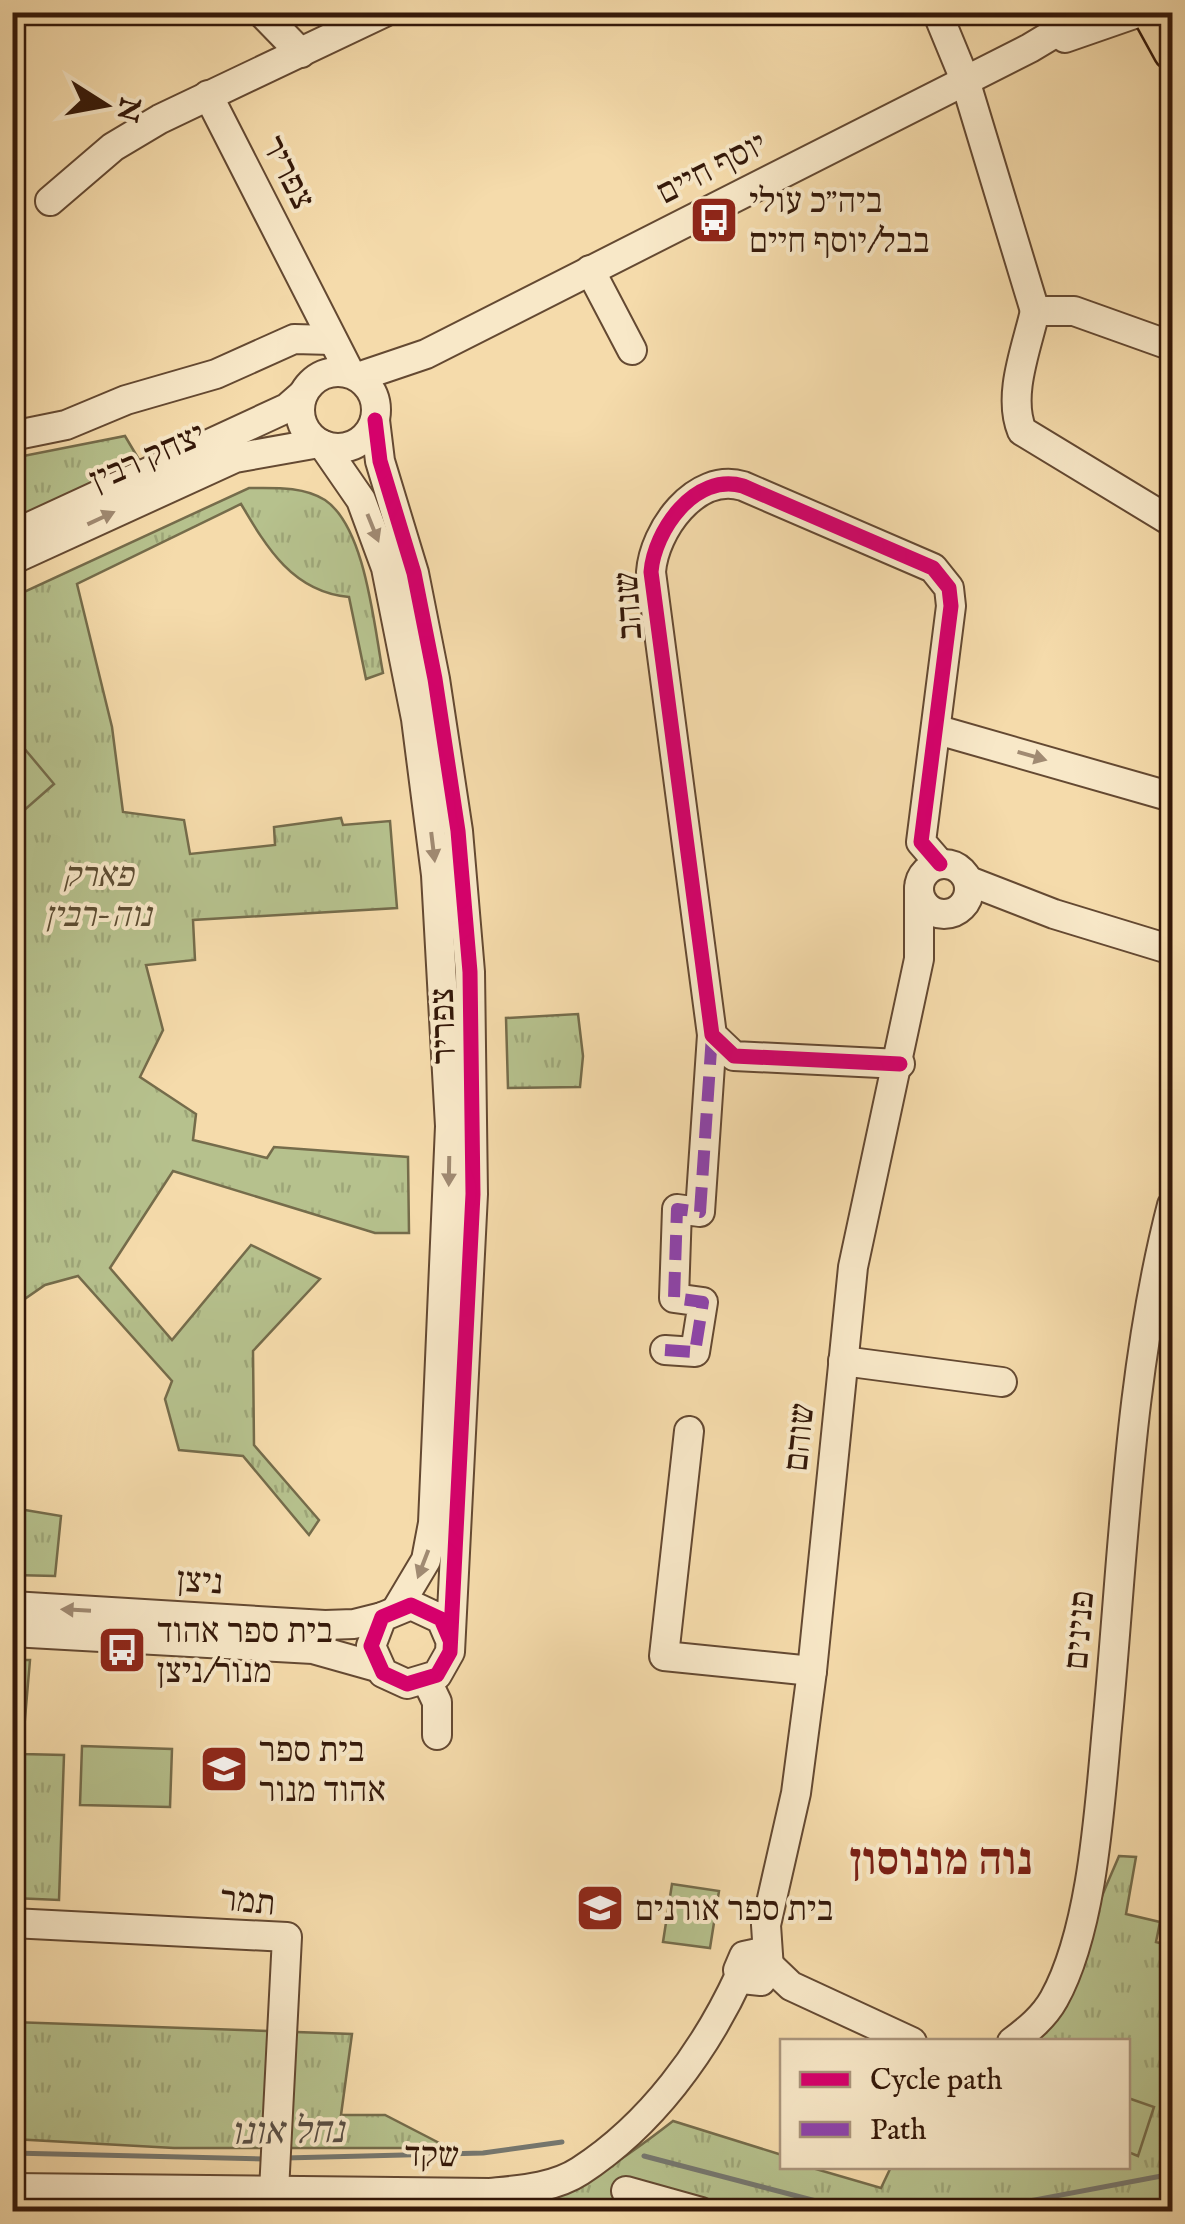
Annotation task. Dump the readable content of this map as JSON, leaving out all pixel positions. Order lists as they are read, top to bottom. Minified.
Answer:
{"streets":{"street":["יוסף חיים","צפריר","יצחק רבין","שנהב","שוהם","ניצן","פנינים","תמר","שקד"]},"crossings":[["יוסף חיים","צפריר"],["יוסף חיים","יצחק רבין"],["צפריר","יצחק רבין"],["צפריר","ניצן"],["שנהב","שוהם"],["שוהם","שקד"],["תמר","שקד"]],"districts":["נוה מונוסון"],"water":["נחל אונו"],"parks":["פארק נוה-רבין"],"places":{"bus stop":["ביה״כ עולי בבל/יוסף חיים","בית ספר אהוד מנור/ניצן"],"school or university":["בית ספר אהוד מנור","בית ספר אורנים"]},"legend":["Cycle path","Path"],"north":"right"}
